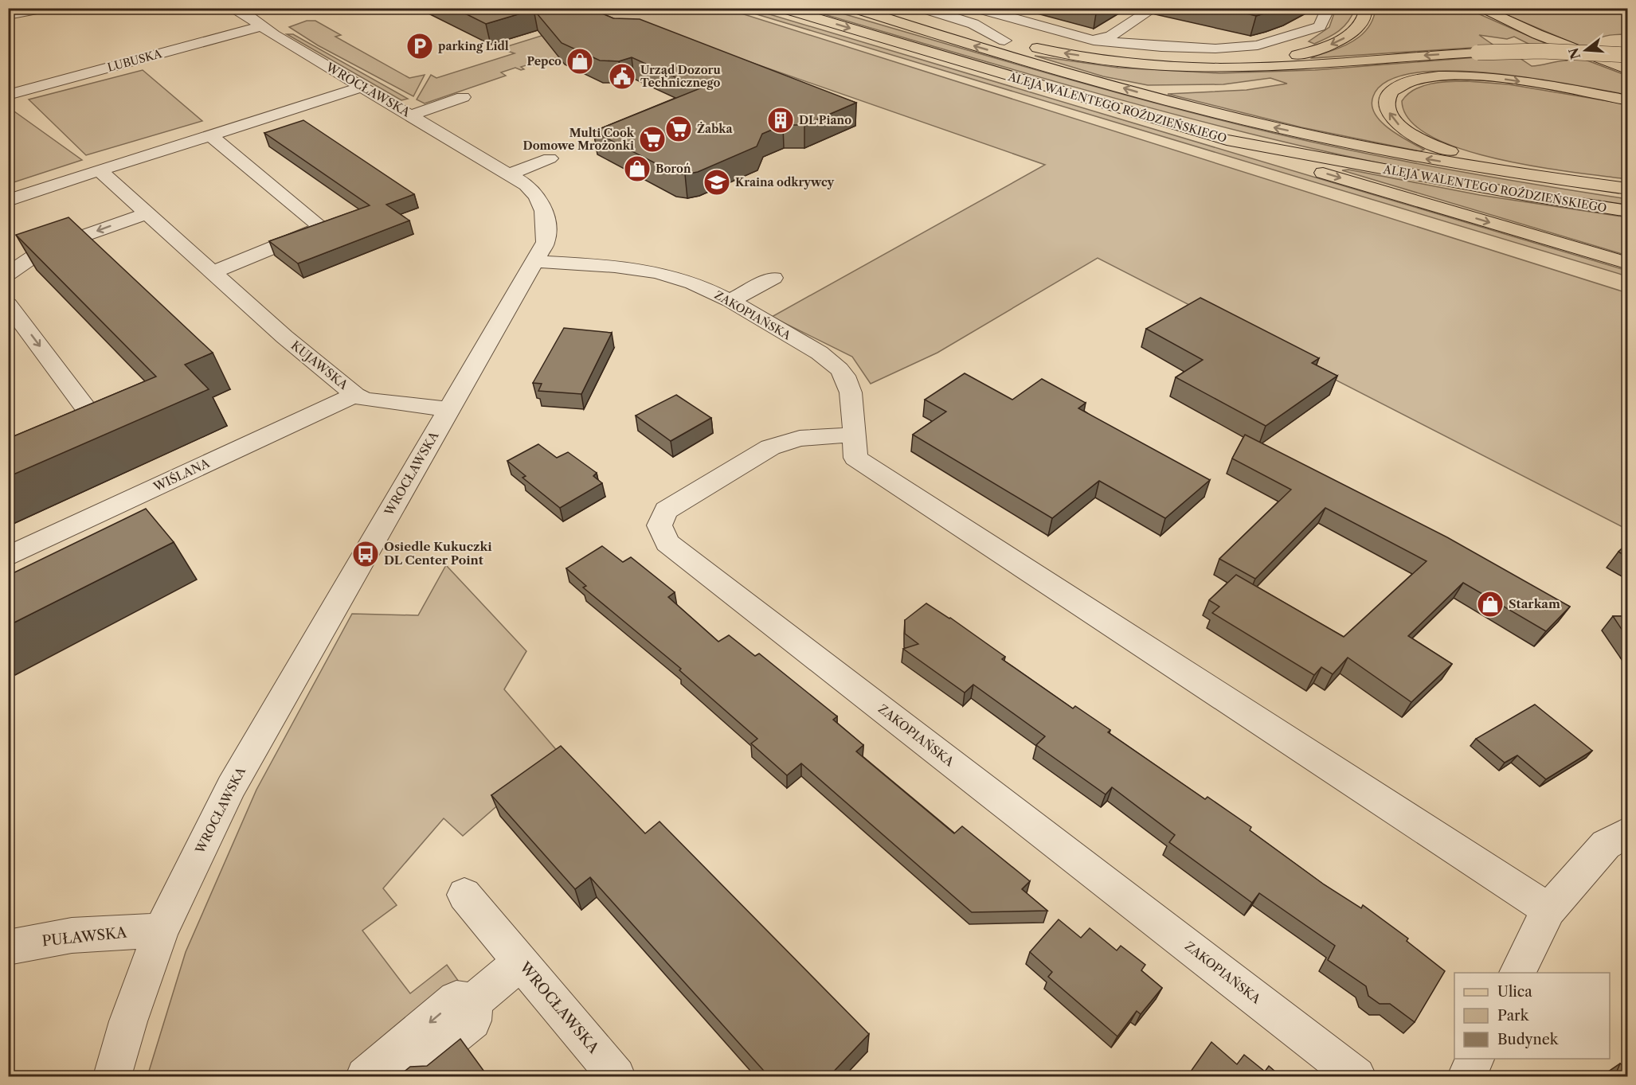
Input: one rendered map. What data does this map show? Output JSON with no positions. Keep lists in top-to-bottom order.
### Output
{
  "streets": {
    "main road": ["ALEJA WALENTEGO ROŹDZIEŃSKIEGO"],
    "street": [
      "LUBUSKA",
      "WROCŁAWSKA",
      "ZAKOPIAŃSKA",
      "KUJAWSKA",
      "WIŚLANA",
      "PUŁAWSKA"
    ]
  },
  "crossings": [
    ["LUBUSKA", "WROCŁAWSKA"],
    ["WROCŁAWSKA", "ZAKOPIAŃSKA"],
    ["WROCŁAWSKA", "KUJAWSKA"],
    ["WROCŁAWSKA", "PUŁAWSKA"],
    ["KUJAWSKA", "WIŚLANA"]
  ],
  "places": {
    "parking": ["parking Lidl"],
    "shop": ["Pepco", "Boroń", "Starkam"],
    "public building": ["Urząd Dozoru Technicznego"],
    "building": ["DL Piano"],
    "supermarket": ["Żabka", "Multi Cook Domowe Mrożonki"],
    "school or university": ["Kraina odkrywcy"],
    "bus stop": ["Osiedle Kukuczki DL Center Point"]
  },
  "legend": ["Ulica", "Park", "Budynek"],
  "north": "left"
}
